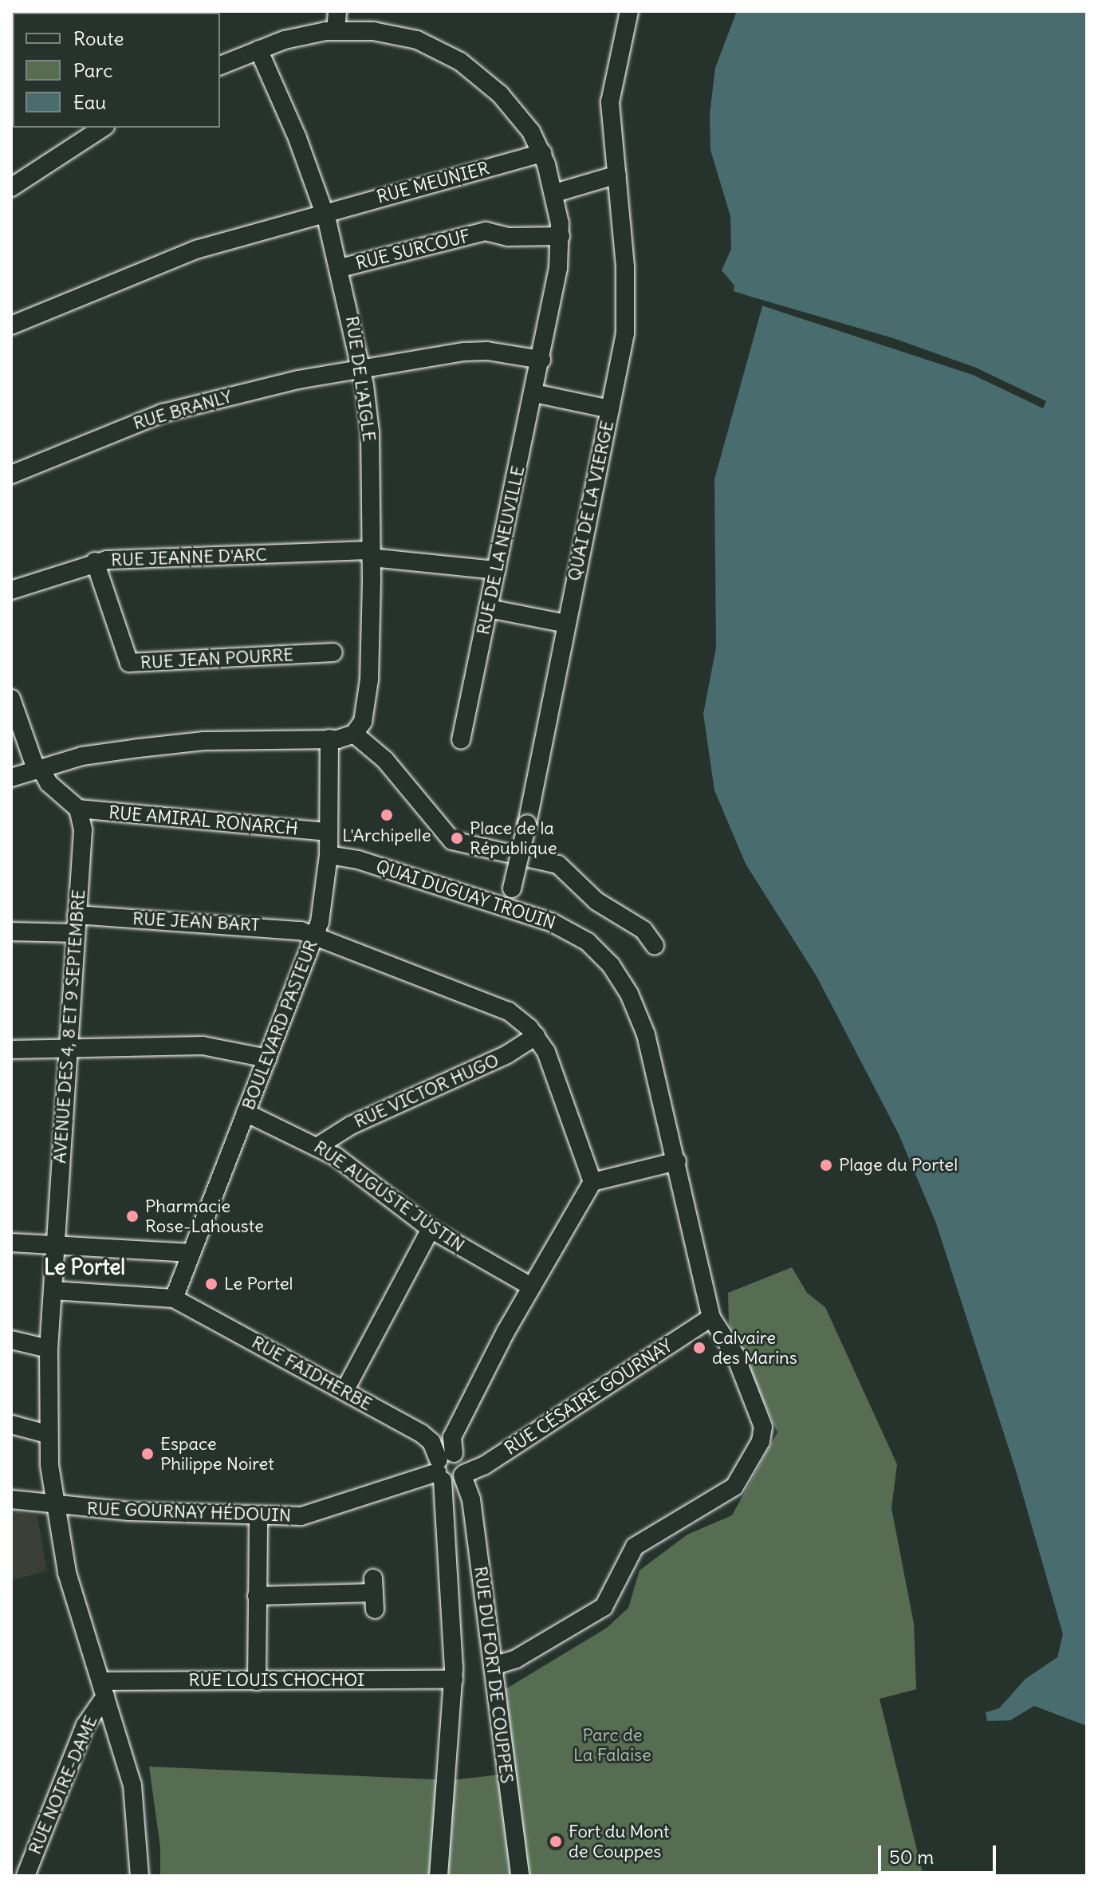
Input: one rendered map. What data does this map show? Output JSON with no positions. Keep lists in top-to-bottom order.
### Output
{
  "streets": {
    "street": [
      "RUE MEUNIER",
      "RUE SURCOUF",
      "RUE DE L'AIGLE",
      "RUE BRANLY",
      "QUAI DE LA VIERGE",
      "RUE DE LA NEUVILLE",
      "RUE JEANNE D'ARC",
      "RUE JEAN POURRE",
      "RUE AMIRAL RONARCH",
      "QUAI DUGUAY TROUIN",
      "RUE JEAN BART",
      "BOULEVARD PASTEUR",
      "AVENUE DES 4, 8 ET 9 SEPTEMBRE",
      "RUE VICTOR HUGO",
      "RUE AUGUSTE JUSTIN",
      "RUE FAIDHERBE",
      "RUE CÉSAIRE GOURNAY",
      "RUE GOURNAY HÉDOUIN",
      "RUE DU FORT DE COUPPES",
      "RUE LOUIS CHOCHOI",
      "RUE NOTRE-DAME"
    ]
  },
  "crossings": [
    ["RUE MEUNIER", "RUE DE L'AIGLE"],
    ["RUE MEUNIER", "RUE DE LA NEUVILLE"],
    ["RUE SURCOUF", "RUE DE L'AIGLE"],
    ["RUE SURCOUF", "RUE DE LA NEUVILLE"],
    ["RUE DE L'AIGLE", "RUE BRANLY"],
    ["RUE DE L'AIGLE", "RUE DE LA NEUVILLE"],
    ["RUE DE L'AIGLE", "RUE JEANNE D'ARC"],
    ["RUE BRANLY", "RUE DE LA NEUVILLE"],
    ["QUAI DE LA VIERGE", "QUAI DUGUAY TROUIN"],
    ["RUE DE LA NEUVILLE", "RUE JEANNE D'ARC"],
    ["RUE JEANNE D'ARC", "RUE JEAN POURRE"],
    ["RUE AMIRAL RONARCH", "BOULEVARD PASTEUR"],
    ["RUE AMIRAL RONARCH", "AVENUE DES 4, 8 ET 9 SEPTEMBRE"],
    ["QUAI DUGUAY TROUIN", "BOULEVARD PASTEUR"],
    ["QUAI DUGUAY TROUIN", "RUE CÉSAIRE GOURNAY"],
    ["RUE JEAN BART", "BOULEVARD PASTEUR"],
    ["RUE JEAN BART", "AVENUE DES 4, 8 ET 9 SEPTEMBRE"],
    ["RUE JEAN BART", "RUE VICTOR HUGO"],
    ["BOULEVARD PASTEUR", "RUE AUGUSTE JUSTIN"],
    ["BOULEVARD PASTEUR", "RUE FAIDHERBE"],
    ["AVENUE DES 4, 8 ET 9 SEPTEMBRE", "RUE GOURNAY HÉDOUIN"],
    ["AVENUE DES 4, 8 ET 9 SEPTEMBRE", "RUE LOUIS CHOCHOI"],
    ["AVENUE DES 4, 8 ET 9 SEPTEMBRE", "RUE NOTRE-DAME"],
    ["RUE VICTOR HUGO", "RUE AUGUSTE JUSTIN"],
    ["RUE FAIDHERBE", "RUE CÉSAIRE GOURNAY"],
    ["RUE FAIDHERBE", "RUE GOURNAY HÉDOUIN"],
    ["RUE CÉSAIRE GOURNAY", "RUE GOURNAY HÉDOUIN"],
    ["RUE CÉSAIRE GOURNAY", "RUE DU FORT DE COUPPES"],
    ["RUE LOUIS CHOCHOI", "RUE NOTRE-DAME"]
  ],
  "districts": ["Le Portel"],
  "parks": ["Parc de La Falaise"],
  "places": [
    "L'Archipelle",
    "Place de la République",
    "Plage du Portel",
    "Pharmacie Rose-Lahouste",
    "Le Portel",
    "Calvaire des Marins",
    "Espace Philippe Noiret",
    "Fort du Mont de Couppes"
  ],
  "legend": ["Route", "Parc", "Eau"],
  "scale_bar": "50 m"
}
